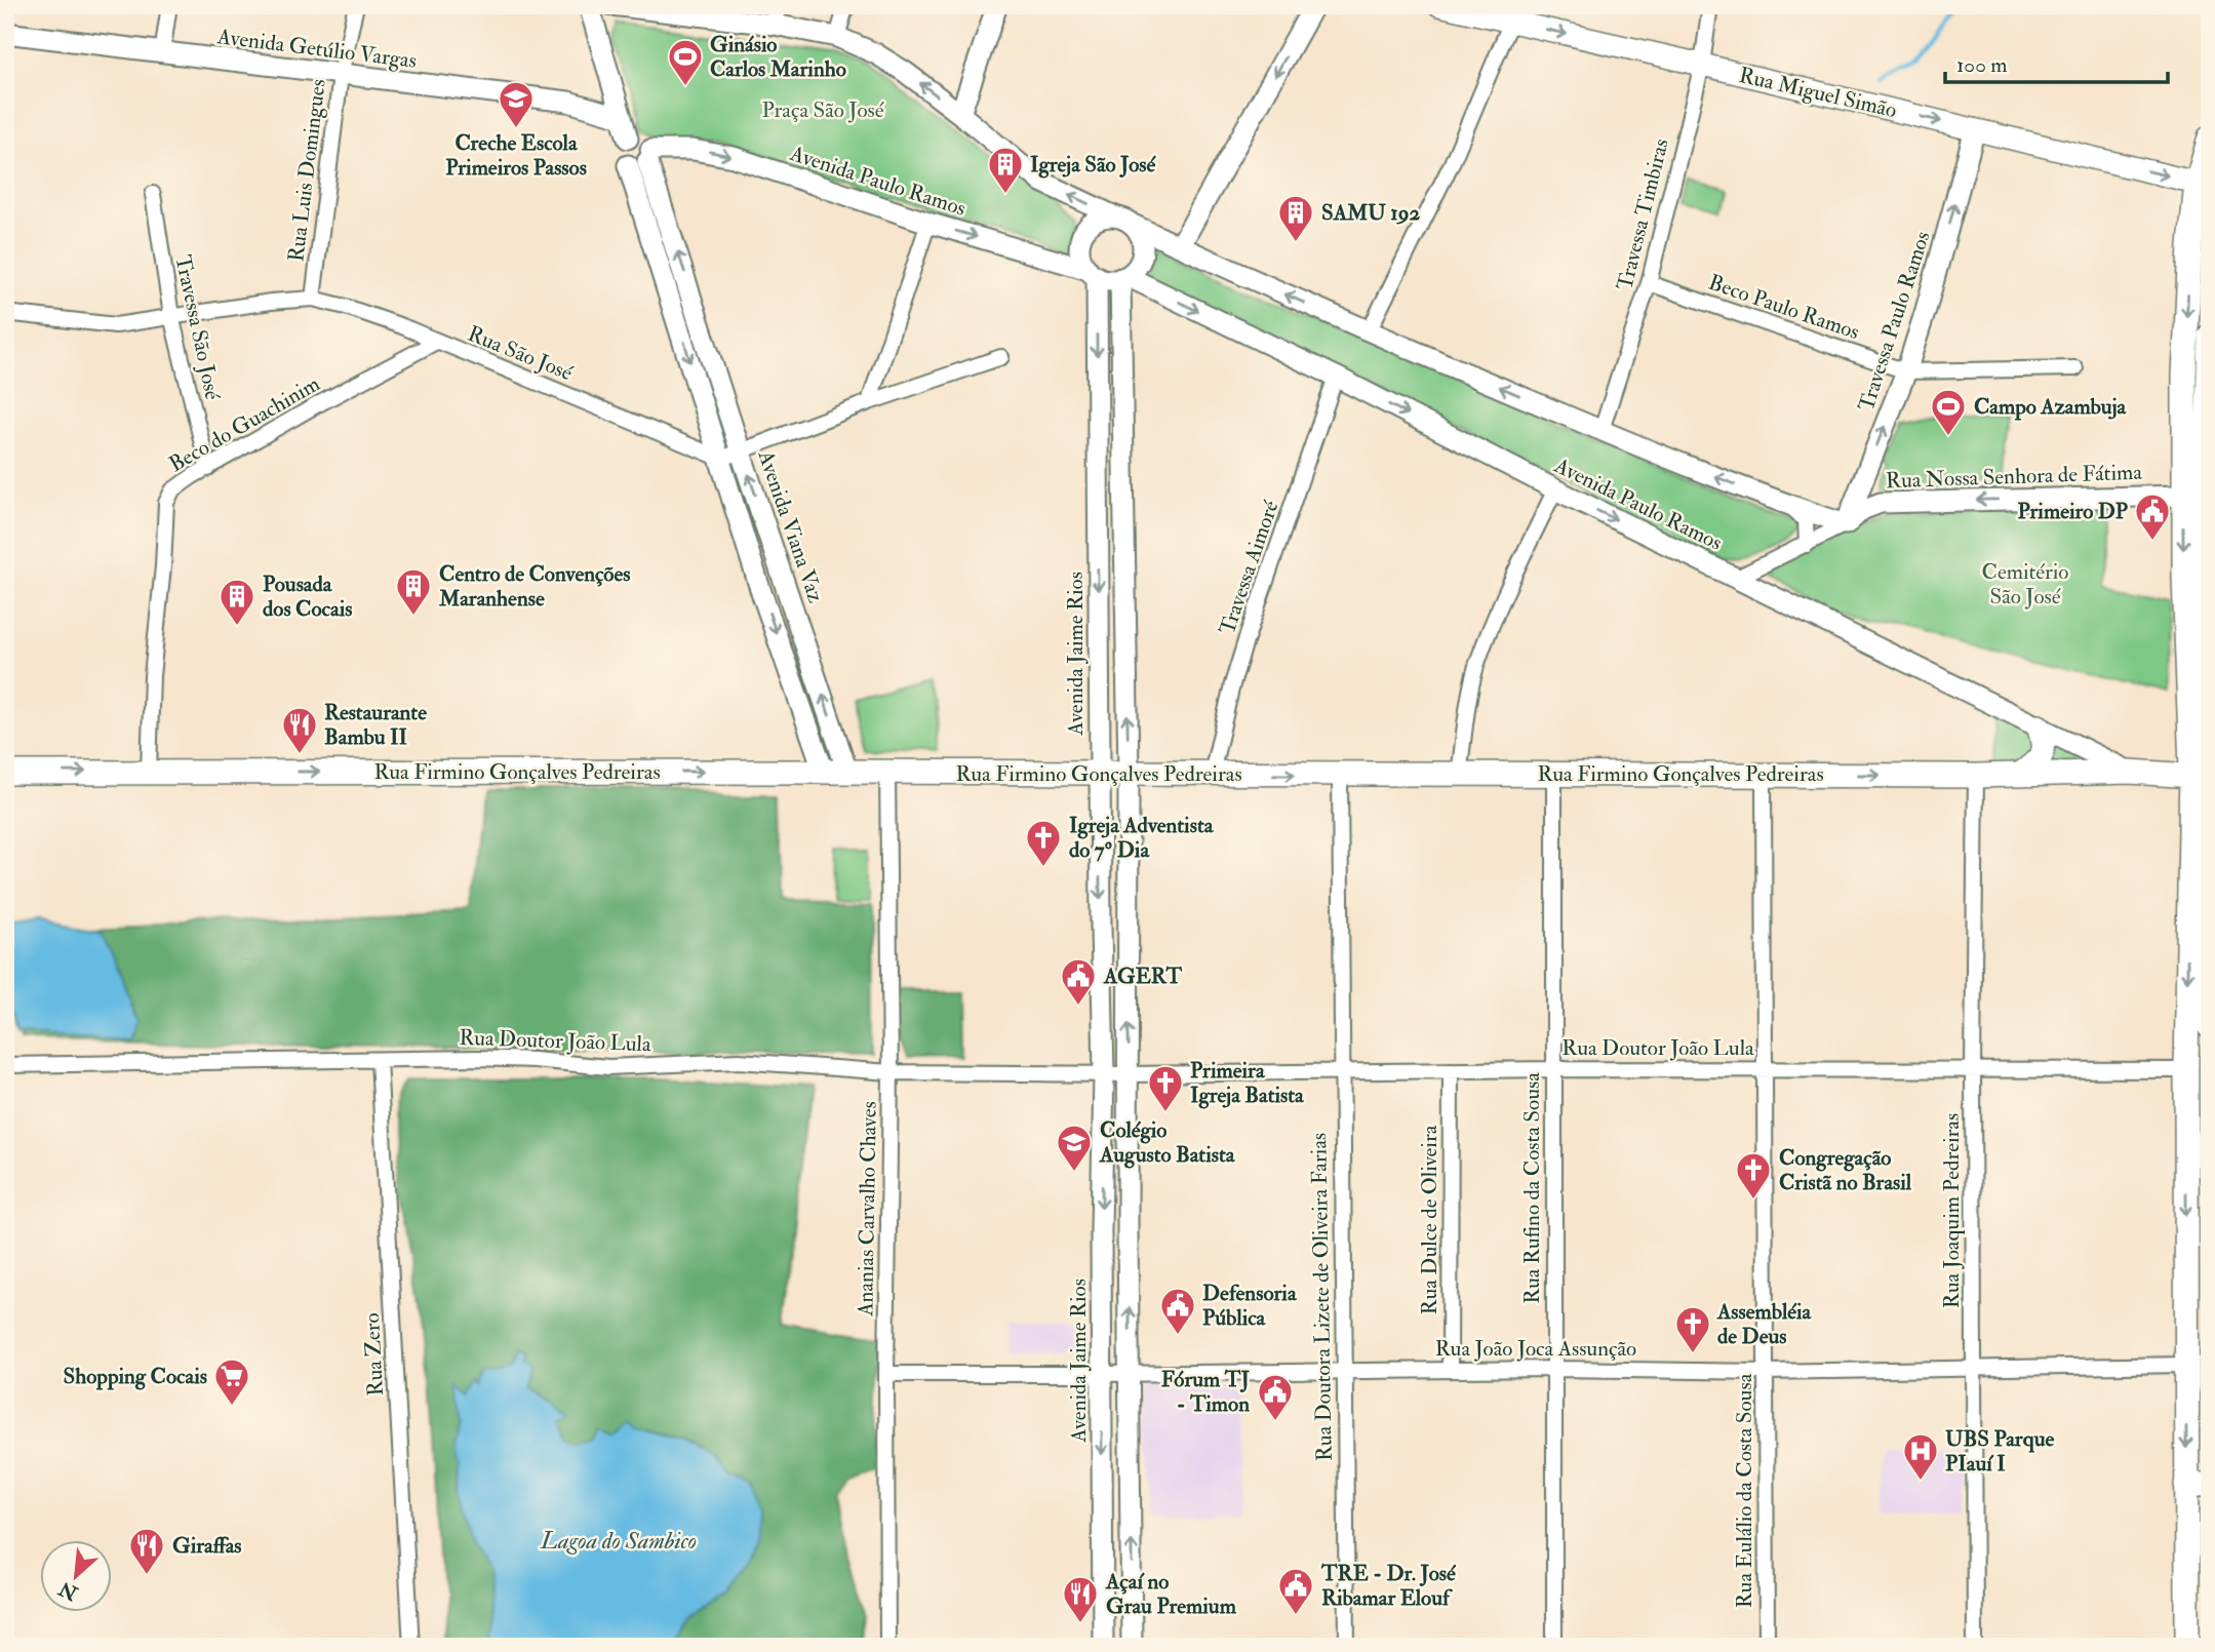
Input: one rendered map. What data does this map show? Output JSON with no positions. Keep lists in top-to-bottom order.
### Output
{
  "streets": {
    "main road": ["Rua Miguel Simão", "Rua Firmino Gonçalves Pedreiras"],
    "street": [
      "Avenida Getúlio Vargas",
      "Rua Luis Domingues",
      "Avenida Paulo Ramos",
      "Travessa Timbiras",
      "Beco Paulo Ramos",
      "Travessa Paulo Ramos",
      "Travessa São José",
      "Rua São José",
      "Beco do Guachinim",
      "Rua Nossa Senhora de Fátima",
      "Avenida Viana Vaz",
      "Travessa Aimoré",
      "Avenida Jaime Rios",
      "Rua Doutor João Lula",
      "Rua Rufino da Costa Sousa",
      "Ananias Carvalho Chaves",
      "Rua Joaquim Pedreiras",
      "Rua Dulce de Oliveira",
      "Rua Doutora Lizete de Oliveira Farias",
      "Rua João Joca Assunção",
      "Rua Zero",
      "Rua Eulálio da Costa Sousa"
    ]
  },
  "crossings": [
    ["Avenida Getúlio Vargas", "Rua Luis Domingues"],
    ["Rua Miguel Simão", "Travessa Timbiras"],
    ["Rua Miguel Simão", "Travessa Paulo Ramos"],
    ["Rua Luis Domingues", "Rua São José"],
    ["Avenida Paulo Ramos", "Rua Nossa Senhora de Fátima"],
    ["Avenida Paulo Ramos", "Avenida Viana Vaz"],
    ["Avenida Paulo Ramos", "Travessa Aimoré"],
    ["Avenida Paulo Ramos", "Avenida Jaime Rios"],
    ["Avenida Paulo Ramos", "Rua Firmino Gonçalves Pedreiras"],
    ["Travessa Timbiras", "Beco Paulo Ramos"],
    ["Beco Paulo Ramos", "Travessa Paulo Ramos"],
    ["Travessa Paulo Ramos", "Rua Nossa Senhora de Fátima"],
    ["Travessa São José", "Rua São José"],
    ["Travessa São José", "Beco do Guachinim"],
    ["Rua São José", "Beco do Guachinim"],
    ["Rua São José", "Avenida Viana Vaz"],
    ["Beco do Guachinim", "Rua Firmino Gonçalves Pedreiras"],
    ["Avenida Viana Vaz", "Rua Firmino Gonçalves Pedreiras"],
    ["Travessa Aimoré", "Rua Firmino Gonçalves Pedreiras"],
    ["Avenida Jaime Rios", "Rua Firmino Gonçalves Pedreiras"],
    ["Avenida Jaime Rios", "Rua Doutor João Lula"],
    ["Avenida Jaime Rios", "Rua João Joca Assunção"],
    ["Rua Firmino Gonçalves Pedreiras", "Rua Rufino da Costa Sousa"],
    ["Rua Firmino Gonçalves Pedreiras", "Ananias Carvalho Chaves"],
    ["Rua Firmino Gonçalves Pedreiras", "Rua Joaquim Pedreiras"],
    ["Rua Firmino Gonçalves Pedreiras", "Rua Doutora Lizete de Oliveira Farias"],
    ["Rua Firmino Gonçalves Pedreiras", "Rua Eulálio da Costa Sousa"],
    ["Rua Doutor João Lula", "Rua Rufino da Costa Sousa"],
    ["Rua Doutor João Lula", "Ananias Carvalho Chaves"],
    ["Rua Doutor João Lula", "Rua Joaquim Pedreiras"],
    ["Rua Doutor João Lula", "Rua Dulce de Oliveira"],
    ["Rua Doutor João Lula", "Rua Doutora Lizete de Oliveira Farias"],
    ["Rua Doutor João Lula", "Rua Zero"],
    ["Rua Doutor João Lula", "Rua Eulálio da Costa Sousa"],
    ["Rua Rufino da Costa Sousa", "Rua João Joca Assunção"],
    ["Ananias Carvalho Chaves", "Rua João Joca Assunção"],
    ["Rua Joaquim Pedreiras", "Rua João Joca Assunção"],
    ["Rua Dulce de Oliveira", "Rua João Joca Assunção"],
    ["Rua Doutora Lizete de Oliveira Farias", "Rua João Joca Assunção"],
    ["Rua João Joca Assunção", "Rua Eulálio da Costa Sousa"]
  ],
  "one_way": [
    "Rua Miguel Simão",
    "Travessa Paulo Ramos",
    "Rua Nossa Senhora de Fátima",
    "Rua Firmino Gonçalves Pedreiras"
  ],
  "water": ["Lagoa do Sambico"],
  "parks": ["Praça São José", "Cemitério São José"],
  "places": {
    "sports": ["Ginásio Carlos Marinho", "Campo Azambuja"],
    "school or university": ["Creche Escola Primeiros Passos", "Colégio Augusto Batista"],
    "building": [
      "Igreja São José",
      "SAMU 192",
      "Centro de Convenções Maranhense",
      "Pousada dos Cocais"
    ],
    "public building": [
      "Primeiro DP",
      "AGERT",
      "Defensoria Pública",
      "Fórum TJ - Timon",
      "TRE - Dr. José Ribamar Elouf"
    ],
    "restaurant": ["Restaurante Bambu II", "Giraffas", "Açaí no Grau Premium"],
    "church": [
      "Igreja Adventista do 7º Dia",
      "Primeira Igreja Batista",
      "Congregação Cristã no Brasil",
      "Assembléia de Deus"
    ],
    "supermarket": ["Shopping Cocais"],
    "hospital": ["UBS Parque PIauí I"]
  },
  "scale_bar": "100 m",
  "north": "bottom left"
}
